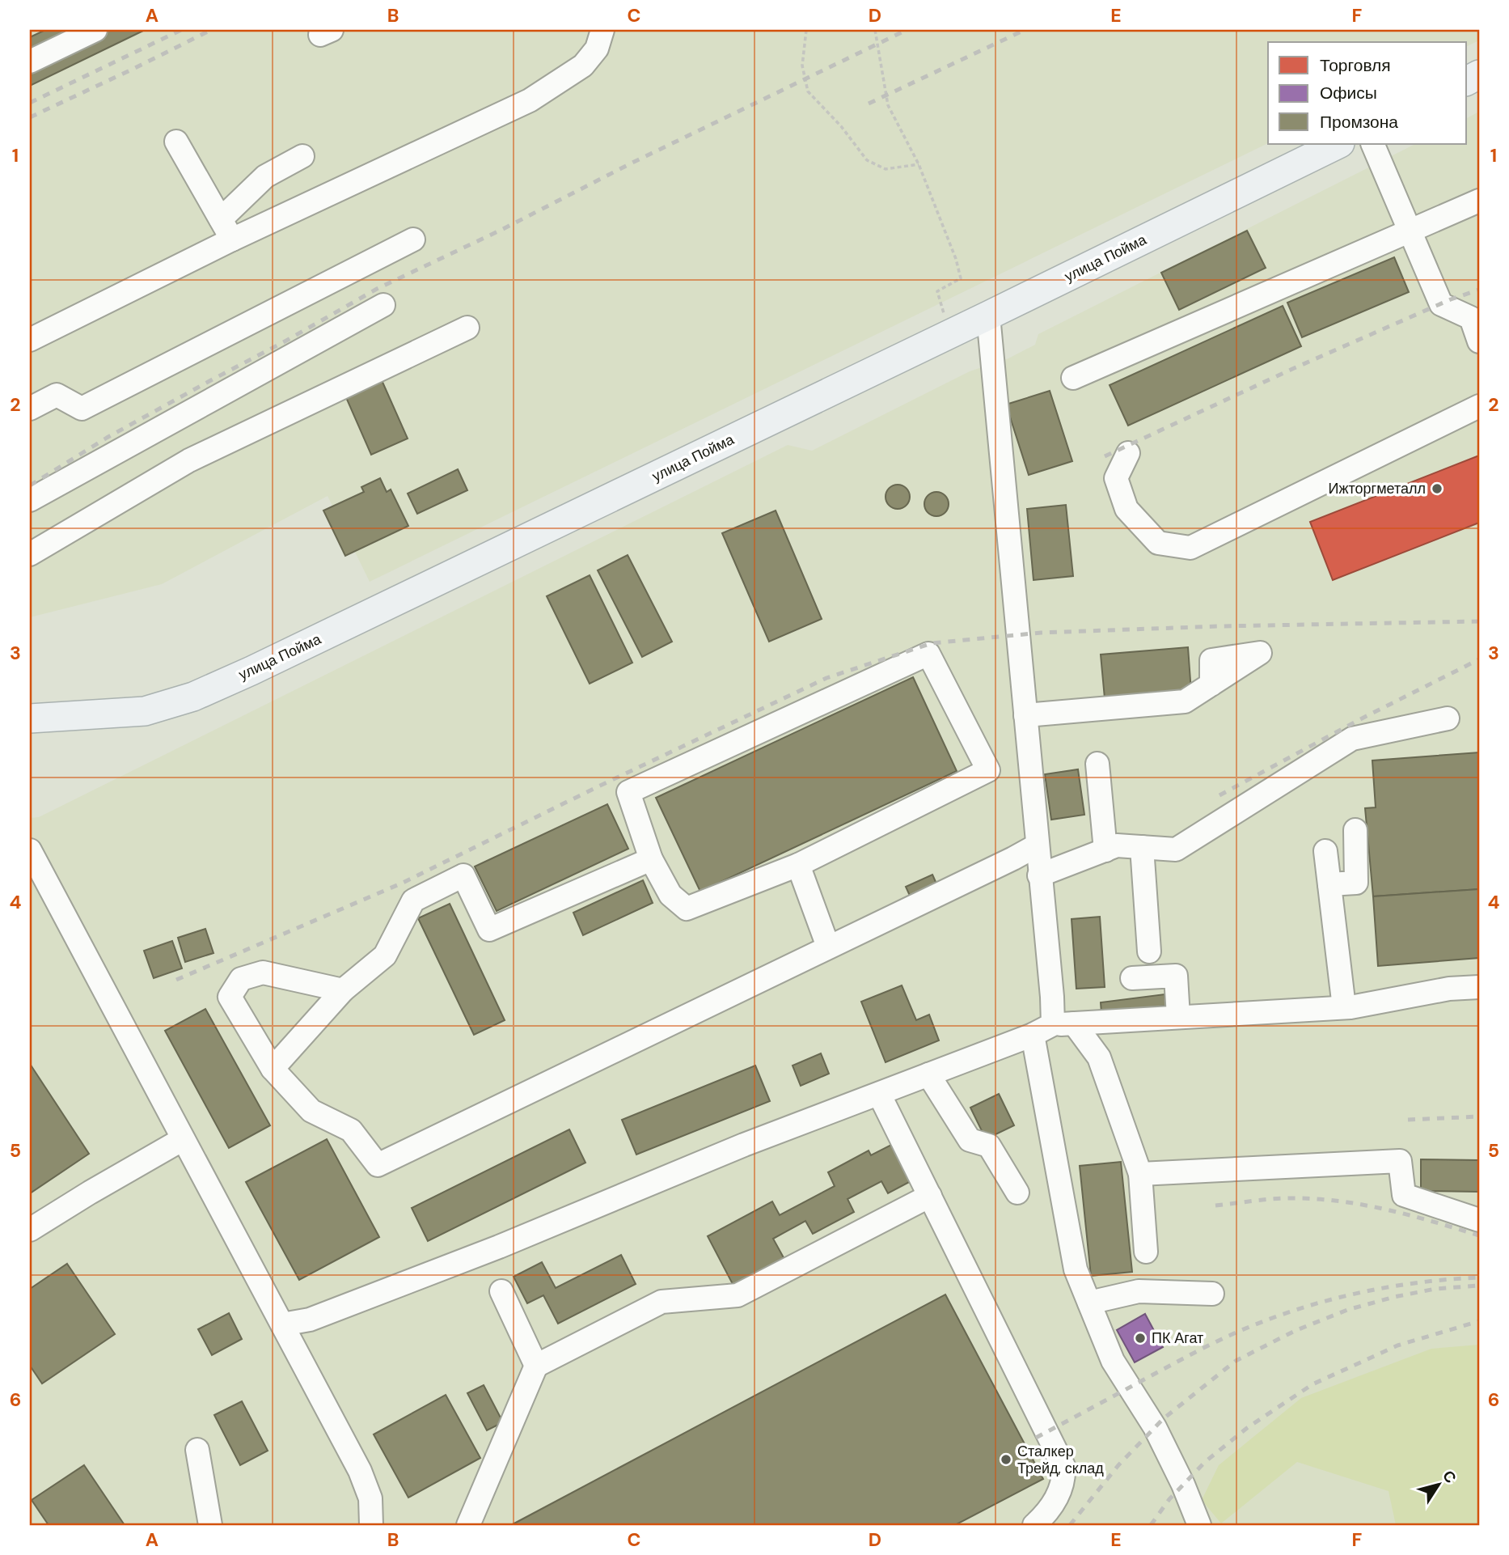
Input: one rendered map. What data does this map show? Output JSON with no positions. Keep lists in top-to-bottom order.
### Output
{
  "streets": {
    "main road": ["улица Пойма"]
  },
  "places": ["Ижторгметалл", "ПК Агат", "Сталкер Трейд, склад"],
  "legend": ["Торговля", "Офисы", "Промзона"],
  "north": "top right",
  "grid": {
    "columns": [
      "A",
      "B",
      "C",
      "D",
      "E",
      "F"
    ],
    "rows": [
      "1",
      "2",
      "3",
      "4",
      "5",
      "6"
    ]
  }
}
